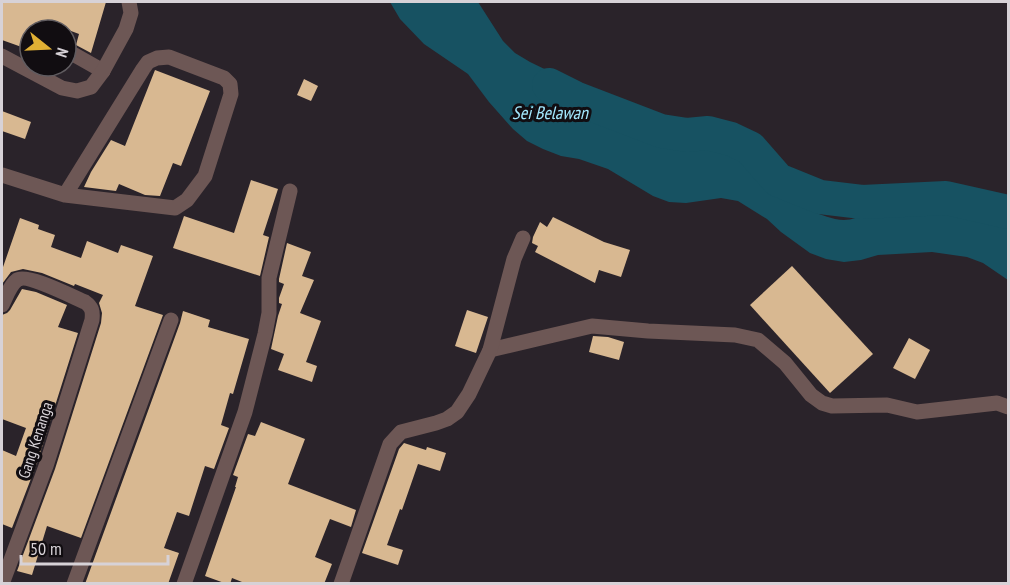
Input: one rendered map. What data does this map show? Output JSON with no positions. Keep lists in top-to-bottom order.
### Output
{
  "streets": {
    "street": ["Gang Kenanga"]
  },
  "water": ["Sei Belawan"],
  "scale_bar": "50 m",
  "north": "right"
}
